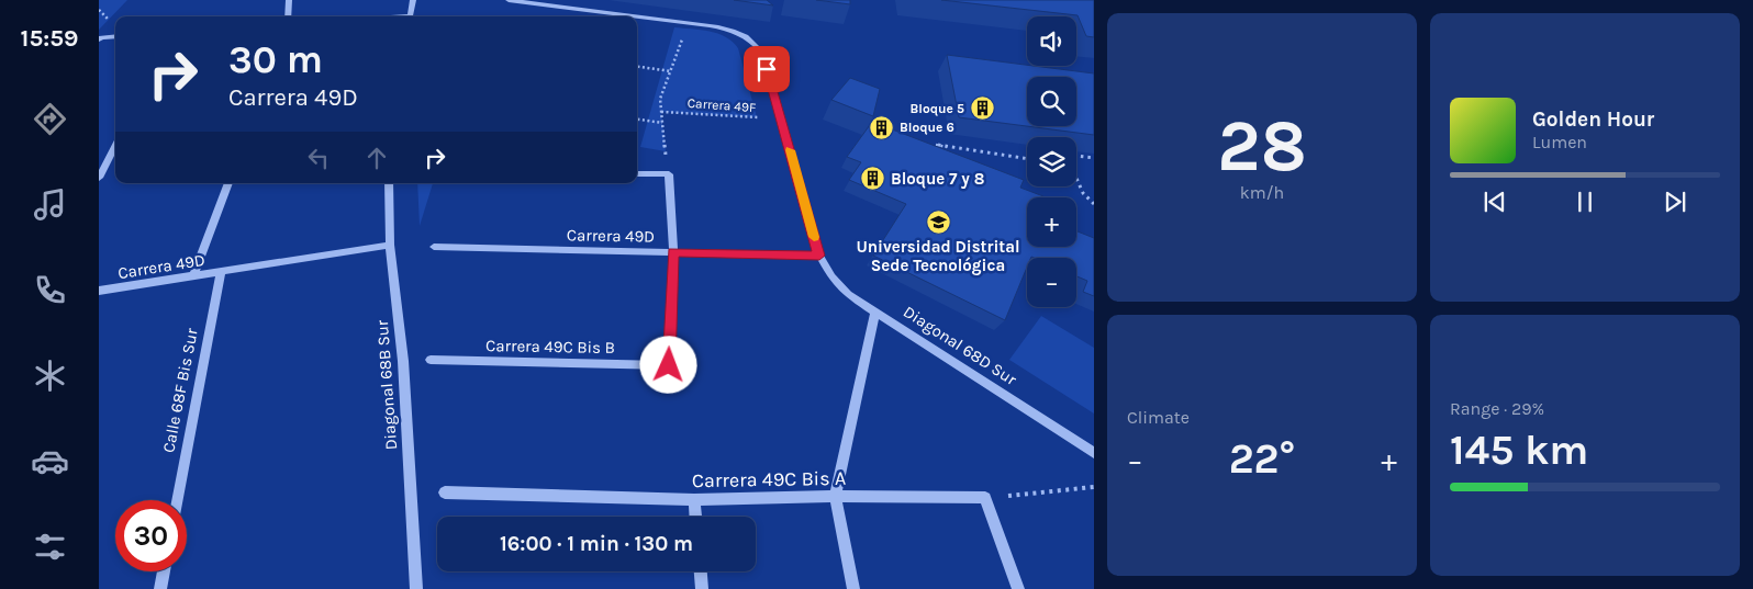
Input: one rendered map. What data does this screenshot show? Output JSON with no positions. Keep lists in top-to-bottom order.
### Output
{
  "streets": {
    "street": [
      "Carrera 49D",
      "Diagonal 68D Sur",
      "Carrera 49C Bis B",
      "Diagonal 68B Sur",
      "Calle 68F Bis Sur",
      "Carrera 49C Bis A"
    ],
    "path": ["Carrera 49F"]
  },
  "crossings": [
    ["Carrera 49F", "Diagonal 68D Sur"],
    ["Carrera 49D", "Diagonal 68D Sur"],
    ["Carrera 49D", "Carrera 49C Bis B"],
    ["Carrera 49D", "Diagonal 68B Sur"],
    ["Carrera 49D", "Calle 68F Bis Sur"]
  ],
  "places": {
    "building": ["Bloque 5", "Bloque 6", "Bloque 7 y 8"],
    "school or university": ["Universidad Distrital Sede Tecnológica"]
  },
  "page": {
    "tabs": "15:59",
    "tile": [
      ["28", "km/h"],
      "Climate",
      ["Range · 29%", "145 km"]
    ],
    "map_buttons": ["+", "−"],
    "turn": ["30 m", "Carrera 49D"],
    "song": ["Golden Hour", "Lumen"],
    "heat": ["−", "22°", "+"],
    "limit": "30",
    "trip": "16:00 · 1 min · 130 m"
  }
}
